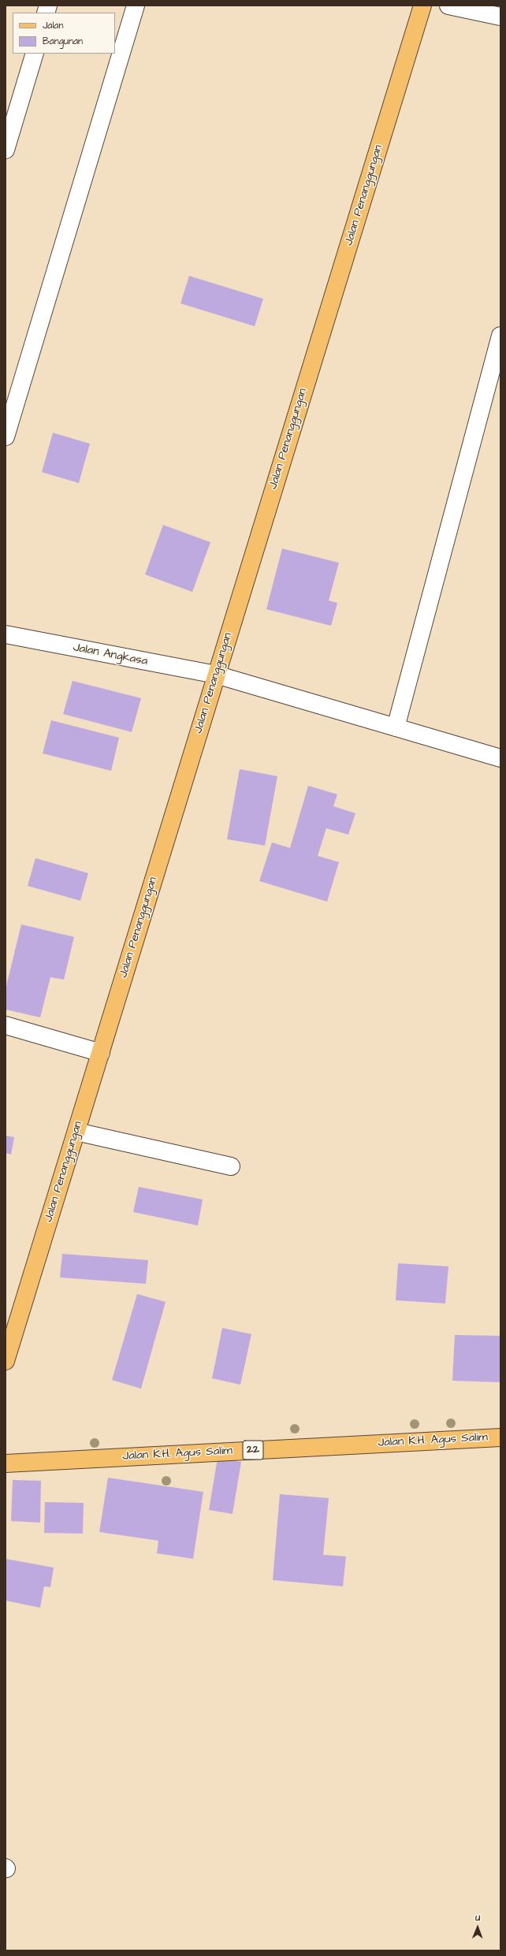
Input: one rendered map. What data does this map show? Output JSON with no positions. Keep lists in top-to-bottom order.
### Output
{
  "streets": {
    "main road": ["Jalan Penanggungan", "Jalan K.H. Agus Salim", "22"],
    "street": ["Jalan Angkasa"]
  },
  "crossings": [
    ["Jalan Penanggungan", "Jalan Angkasa"]
  ],
  "legend": ["Jalan", "Bangunan"],
  "north": "top"
}
